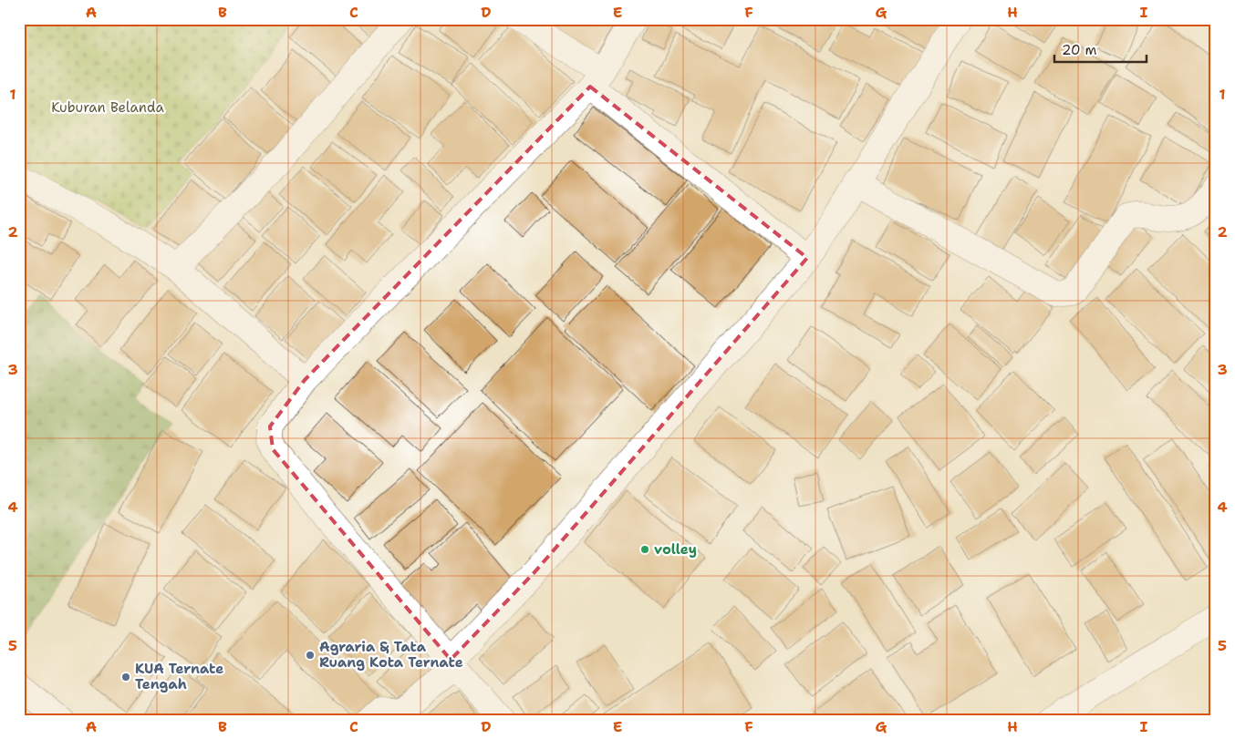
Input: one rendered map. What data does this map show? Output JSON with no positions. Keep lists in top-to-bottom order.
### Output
{
  "parks": ["Kuburan Belanda"],
  "places": ["volley", "Agraria & Tata Ruang Kota Ternate", "KUA Ternate Tengah"],
  "scale_bar": "20 m",
  "grid": {
    "columns": [
      "A",
      "B",
      "C",
      "D",
      "E",
      "F",
      "G",
      "H",
      "I"
    ],
    "rows": [
      "1",
      "2",
      "3",
      "4",
      "5"
    ]
  }
}
